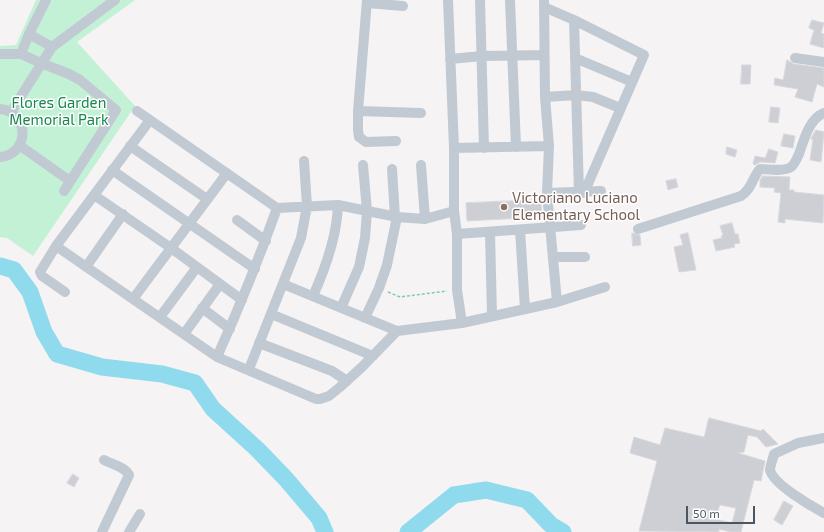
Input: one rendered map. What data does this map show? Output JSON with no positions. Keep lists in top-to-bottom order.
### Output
{
  "parks": ["Flores Garden Memorial Park"],
  "places": ["Victoriano Luciano Elementary School"],
  "scale_bar": "50 m"
}
